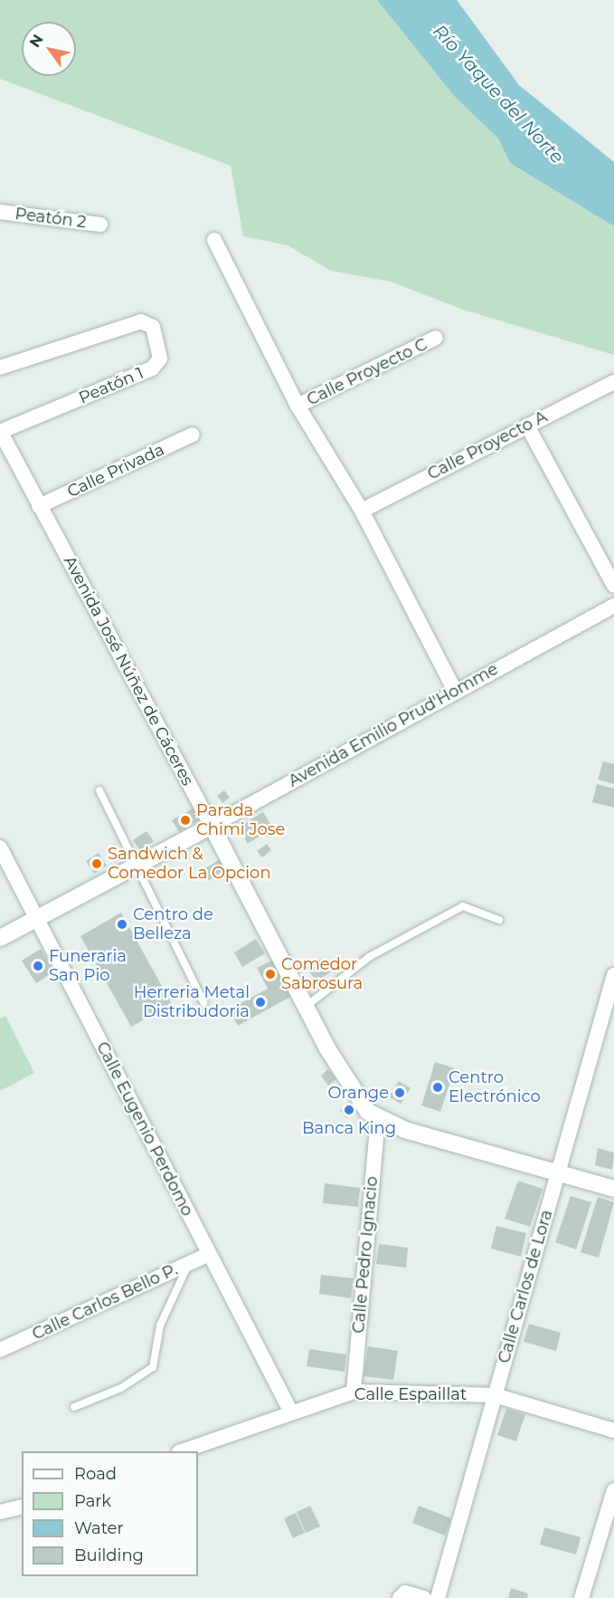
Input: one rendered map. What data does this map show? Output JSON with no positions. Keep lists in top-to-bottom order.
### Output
{
  "streets": {
    "main road": ["Avenida José Núñez de Cáceres", "Avenida Emilio Prud'Homme"],
    "street": [
      "Peatón 2",
      "Calle Proyecto C",
      "Peatón 1",
      "Calle Proyecto A",
      "Calle Privada",
      "Calle Eugenio Perdomo",
      "Calle Pedro Ignacio",
      "Calle Carlos de Lora",
      "Calle Carlos Bello P.",
      "Calle Espaillat"
    ]
  },
  "crossings": [
    ["Peatón 1", "Avenida José Núñez de Cáceres"],
    ["Calle Privada", "Avenida José Núñez de Cáceres"],
    ["Avenida José Núñez de Cáceres", "Avenida Emilio Prud'Homme"],
    ["Avenida José Núñez de Cáceres", "Calle Pedro Ignacio"],
    ["Avenida José Núñez de Cáceres", "Calle Carlos de Lora"],
    ["Avenida Emilio Prud'Homme", "Calle Eugenio Perdomo"],
    ["Calle Eugenio Perdomo", "Calle Carlos Bello P."],
    ["Calle Eugenio Perdomo", "Calle Espaillat"],
    ["Calle Pedro Ignacio", "Calle Espaillat"],
    ["Calle Carlos de Lora", "Calle Espaillat"]
  ],
  "water": ["Río Yaque del Norte"],
  "places": [
    "Parada Chimi Jose",
    "Sandwich & Comedor La Opcion",
    "Centro de Belleza",
    "Funeraria San Pio",
    "Comedor Sabrosura",
    "Herreria Metal Distribudoria",
    "Centro Electrónico",
    "Orange",
    "Banca King"
  ],
  "legend": [
    "Road",
    "Park",
    "Water",
    "Building"
  ],
  "north": "top left"
}
